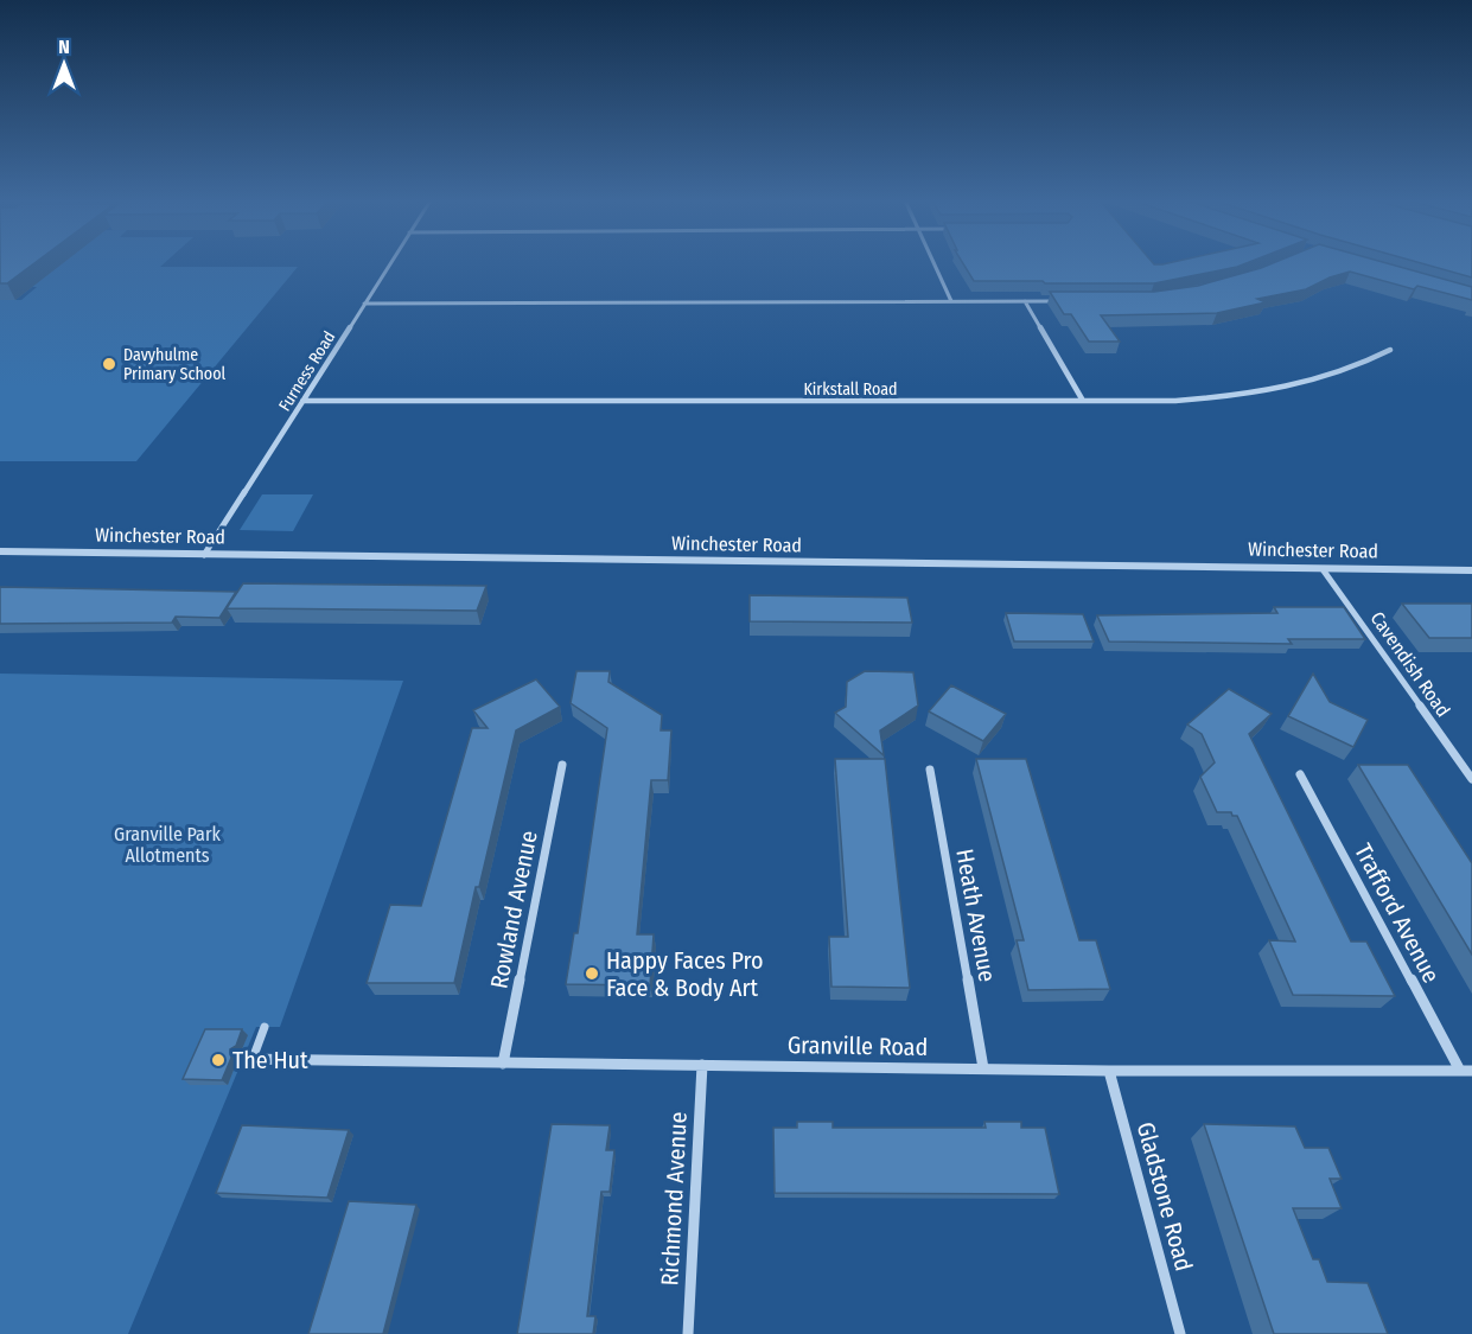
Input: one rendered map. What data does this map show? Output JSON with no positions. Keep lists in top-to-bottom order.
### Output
{
  "streets": {
    "street": [
      "Furness Road",
      "Kirkstall Road",
      "Winchester Road",
      "Cavendish Road",
      "Rowland Avenue",
      "Trafford Avenue",
      "Heath Avenue",
      "Granville Road",
      "Gladstone Road",
      "Richmond Avenue"
    ]
  },
  "crossings": [
    ["Furness Road", "Kirkstall Road"],
    ["Furness Road", "Winchester Road"],
    ["Winchester Road", "Cavendish Road"],
    ["Rowland Avenue", "Granville Road"],
    ["Trafford Avenue", "Granville Road"],
    ["Heath Avenue", "Granville Road"],
    ["Granville Road", "Gladstone Road"],
    ["Granville Road", "Richmond Avenue"]
  ],
  "parks": ["Granville Park Allotments"],
  "places": ["Davyhulme Primary School", "Happy Faces Pro Face & Body Art", "The Hut"],
  "north": "top"
}
